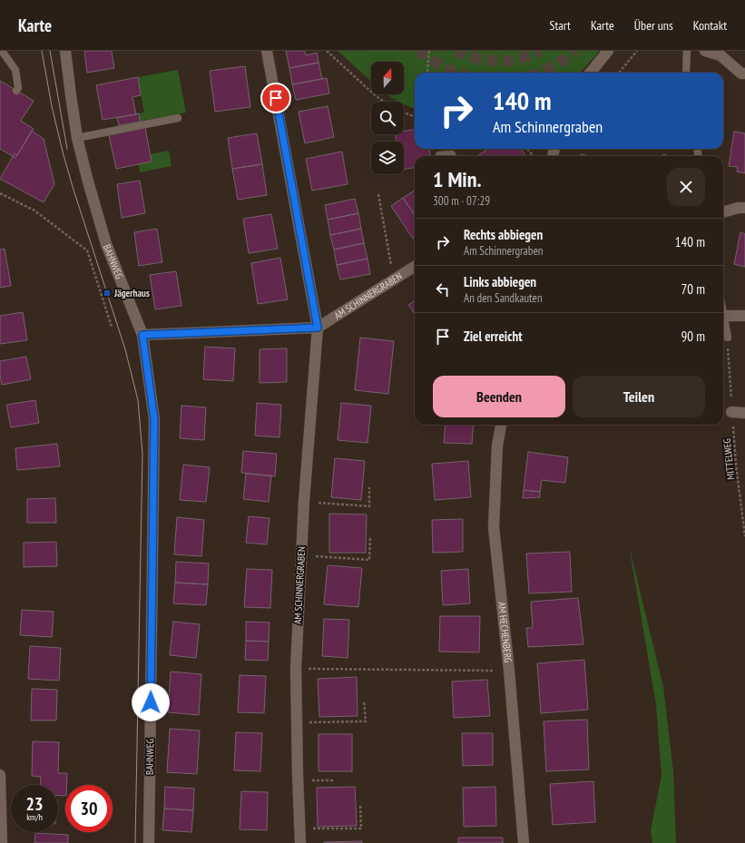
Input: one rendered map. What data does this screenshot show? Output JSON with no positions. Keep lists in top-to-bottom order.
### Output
{
  "streets": {
    "street": ["BAHNWEG", "AM SCHINNERGRABEN", "AM HECHENBERG"],
    "path": ["MITTELWEG"]
  },
  "crossings": [
    ["BAHNWEG", "AM SCHINNERGRABEN"]
  ],
  "places": {
    "transit": ["Jägerhaus"]
  },
  "north": "top",
  "page": {
    "header": "Karte",
    "nav": [
      "Start",
      "Karte",
      "Über uns",
      "Kontakt"
    ],
    "turn": ["140 m", "Am Schinnergraben"],
    "heading": ["1 Min.", "300 m · 07:29"],
    "list": [
      {
        "name": "Rechts abbiegen",
        "note": "Am Schinnergraben",
        "value": "140 m"
      },
      {
        "name": "Links abbiegen",
        "note": "An den Sandkauten",
        "value": "70 m"
      },
      {
        "name": "Ziel erreicht",
        "value": "90 m"
      }
    ],
    "buttons": ["Beenden", "Teilen"],
    "speed": "23 km/h",
    "limit": "30"
  }
}
